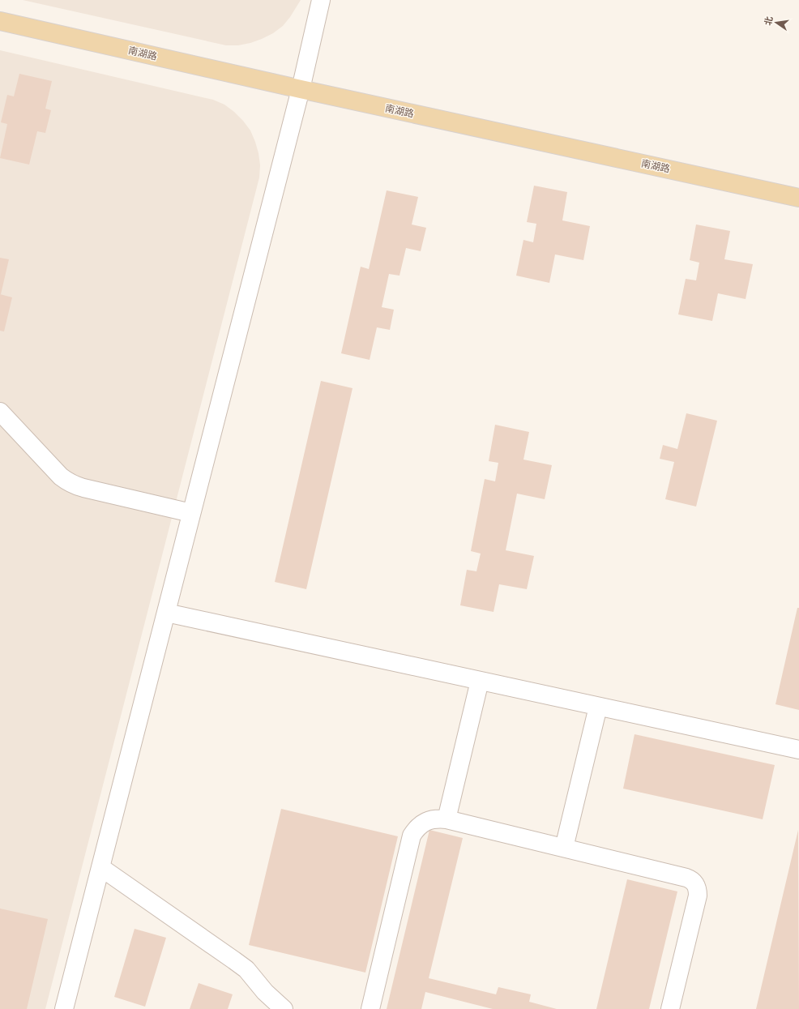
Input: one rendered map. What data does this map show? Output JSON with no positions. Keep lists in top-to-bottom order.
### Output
{
  "streets": {
    "main road": ["南湖路"]
  },
  "north": "left"
}
